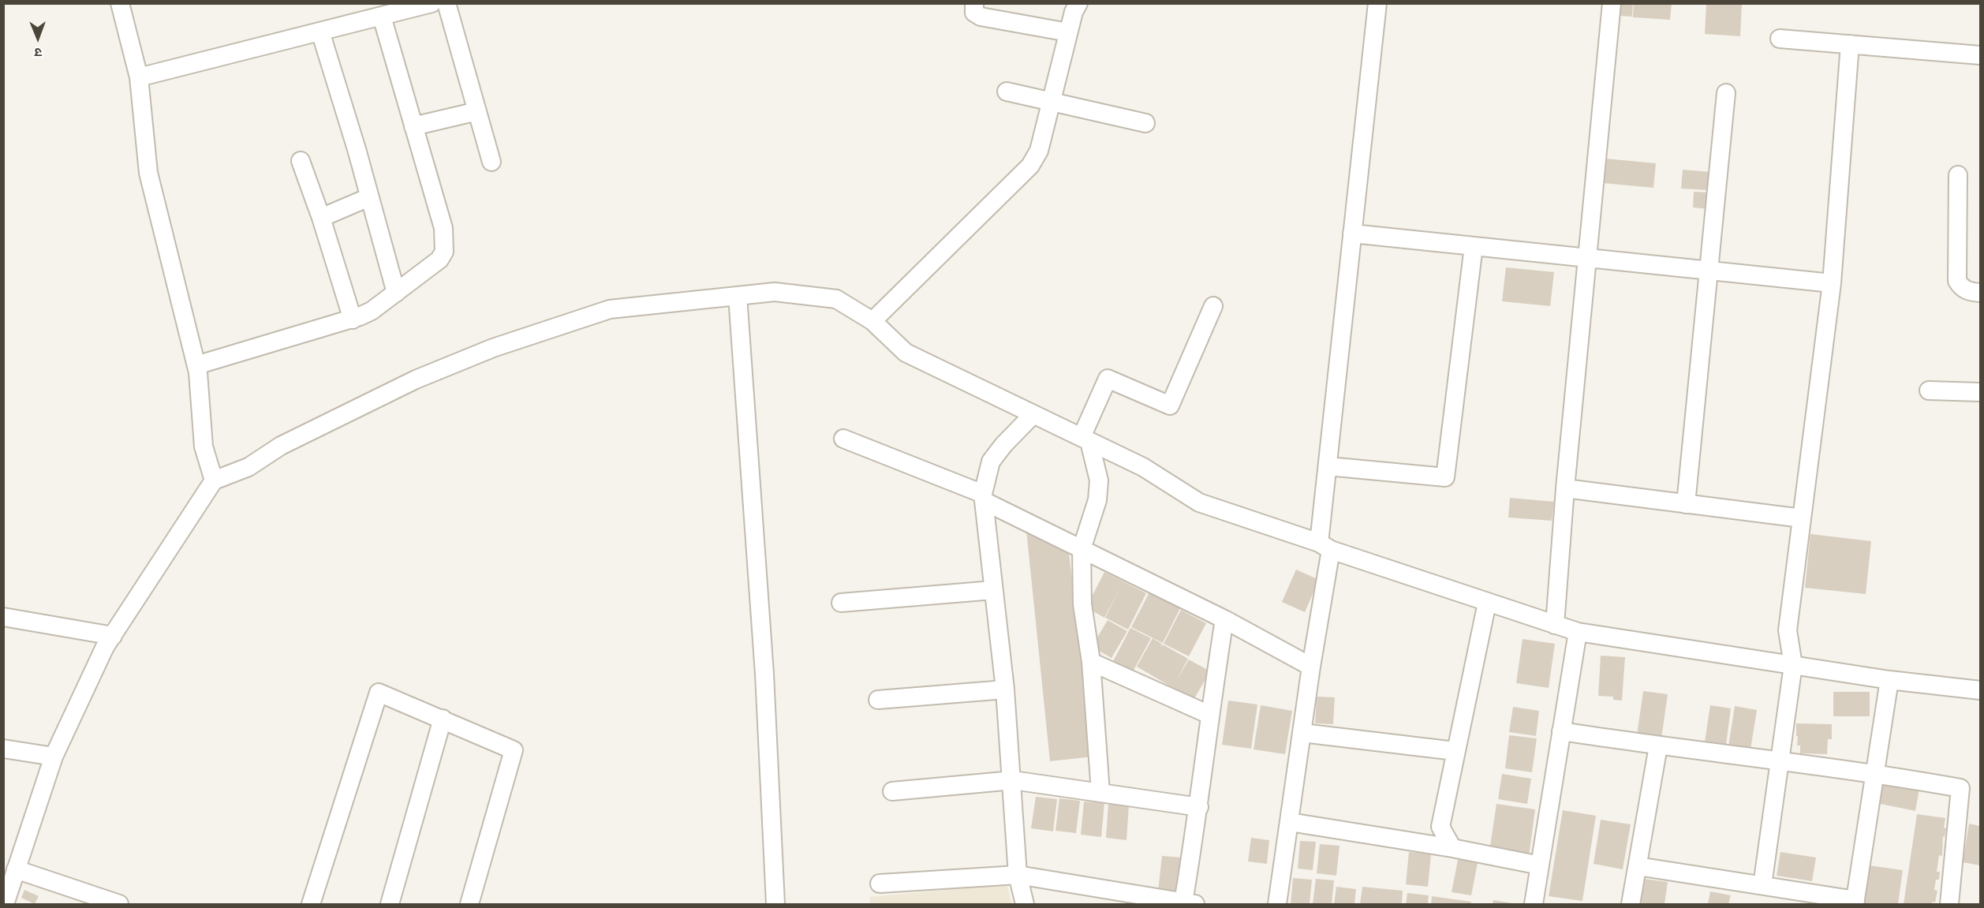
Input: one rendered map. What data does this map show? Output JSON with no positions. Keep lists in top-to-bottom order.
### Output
{
  "north": "bottom"
}
